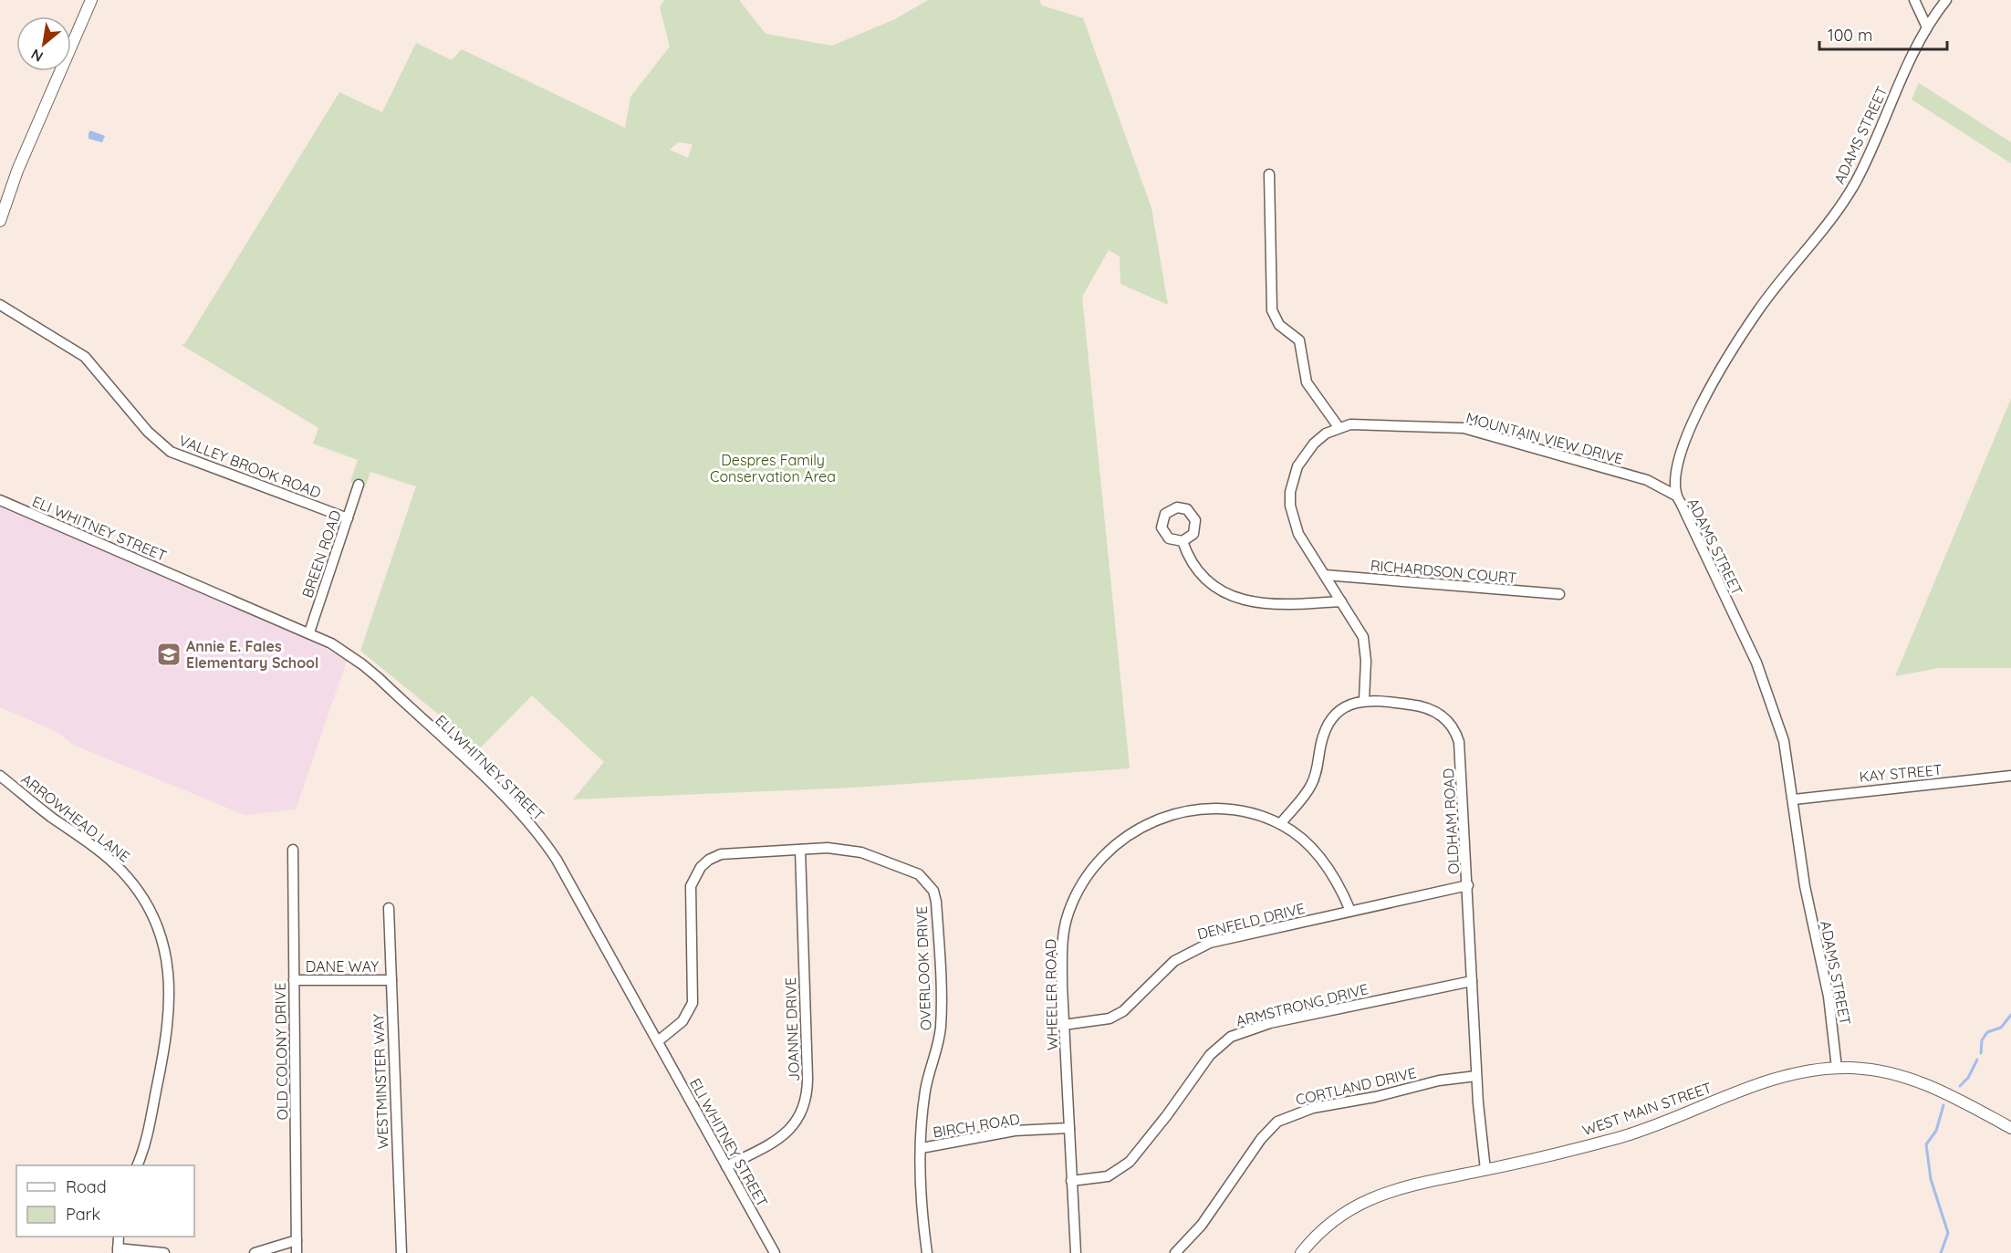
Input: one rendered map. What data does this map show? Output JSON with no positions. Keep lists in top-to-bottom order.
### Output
{
  "streets": {
    "street": [
      "ADAMS STREET",
      "MOUNTAIN VIEW DRIVE",
      "VALLEY BROOK ROAD",
      "ELI WHITNEY STREET",
      "BREEN ROAD",
      "RICHARDSON COURT",
      "KAY STREET",
      "ARROWHEAD LANE",
      "OLDHAM ROAD",
      "DENFELD DRIVE",
      "DANE WAY",
      "OVERLOOK DRIVE",
      "WHEELER ROAD",
      "ARMSTRONG DRIVE",
      "JOANNE DRIVE",
      "OLD COLONY DRIVE",
      "WESTMINSTER WAY",
      "CORTLAND DRIVE",
      "WEST MAIN STREET",
      "BIRCH ROAD"
    ]
  },
  "crossings": [
    ["ADAMS STREET", "MOUNTAIN VIEW DRIVE"],
    ["ADAMS STREET", "KAY STREET"],
    ["ADAMS STREET", "WEST MAIN STREET"],
    ["VALLEY BROOK ROAD", "BREEN ROAD"],
    ["ELI WHITNEY STREET", "BREEN ROAD"],
    ["ELI WHITNEY STREET", "OVERLOOK DRIVE"],
    ["ELI WHITNEY STREET", "JOANNE DRIVE"],
    ["OLDHAM ROAD", "DENFELD DRIVE"],
    ["OLDHAM ROAD", "ARMSTRONG DRIVE"],
    ["OLDHAM ROAD", "CORTLAND DRIVE"],
    ["OLDHAM ROAD", "WEST MAIN STREET"],
    ["DENFELD DRIVE", "WHEELER ROAD"],
    ["DANE WAY", "OLD COLONY DRIVE"],
    ["DANE WAY", "WESTMINSTER WAY"],
    ["OVERLOOK DRIVE", "JOANNE DRIVE"],
    ["OVERLOOK DRIVE", "BIRCH ROAD"],
    ["WHEELER ROAD", "ARMSTRONG DRIVE"],
    ["WHEELER ROAD", "BIRCH ROAD"]
  ],
  "parks": ["Despres Family Conservation Area"],
  "places": {
    "school or university": ["Annie E. Fales Elementary School"]
  },
  "legend": ["Road", "Park"],
  "scale_bar": "100 m",
  "north": "bottom left"
}
